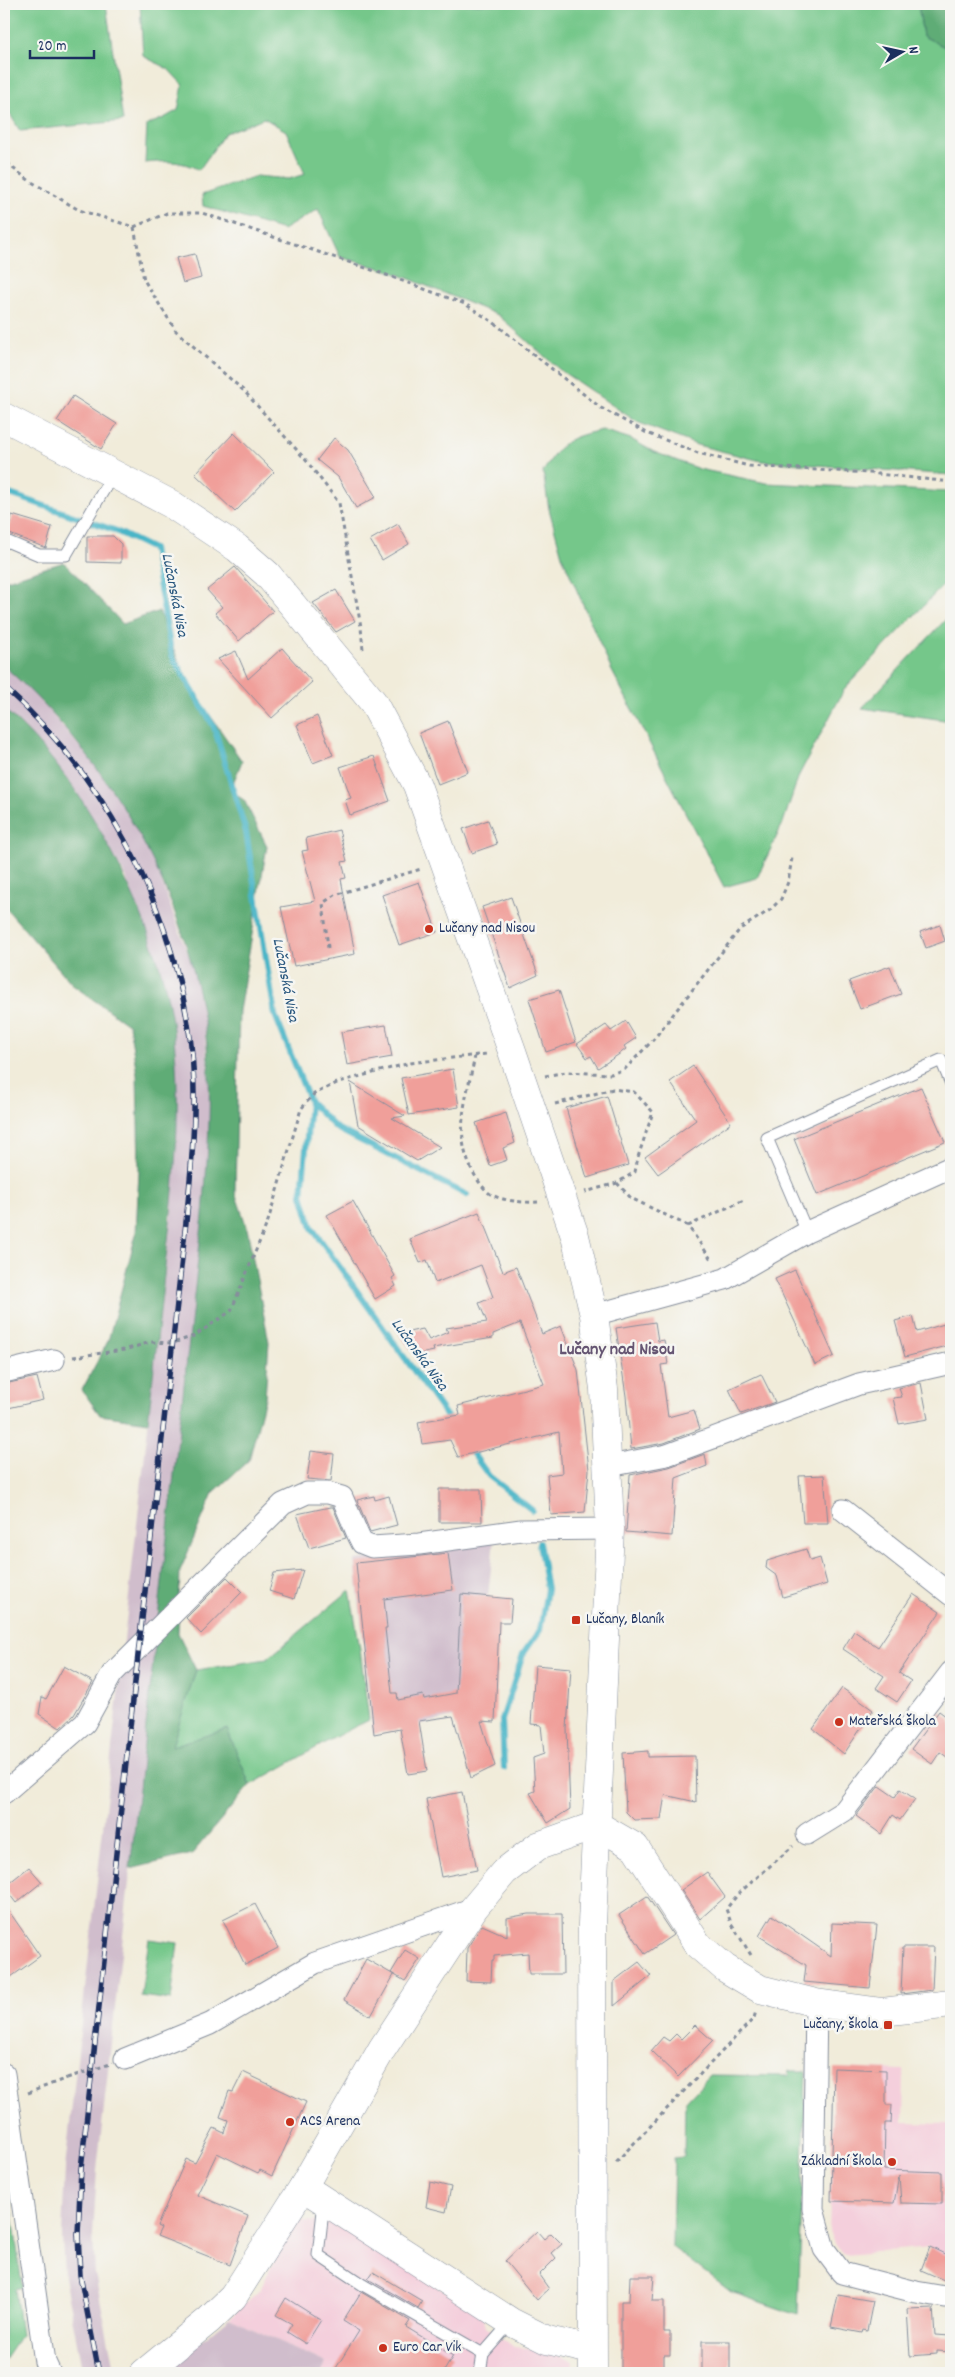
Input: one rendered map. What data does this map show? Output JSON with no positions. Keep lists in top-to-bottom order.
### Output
{
  "districts": ["Lučany nad Nisou"],
  "water": ["Lučanská Nisa"],
  "places": {
    "other": [
      "Lučany nad Nisou",
      "Mateřská škola",
      "ACS Arena",
      "Základní škola",
      "Euro Car Vik"
    ],
    "transit": ["Lučany, Blaník", "Lučany, škola"]
  },
  "scale_bar": "20 m",
  "north": "right"
}
